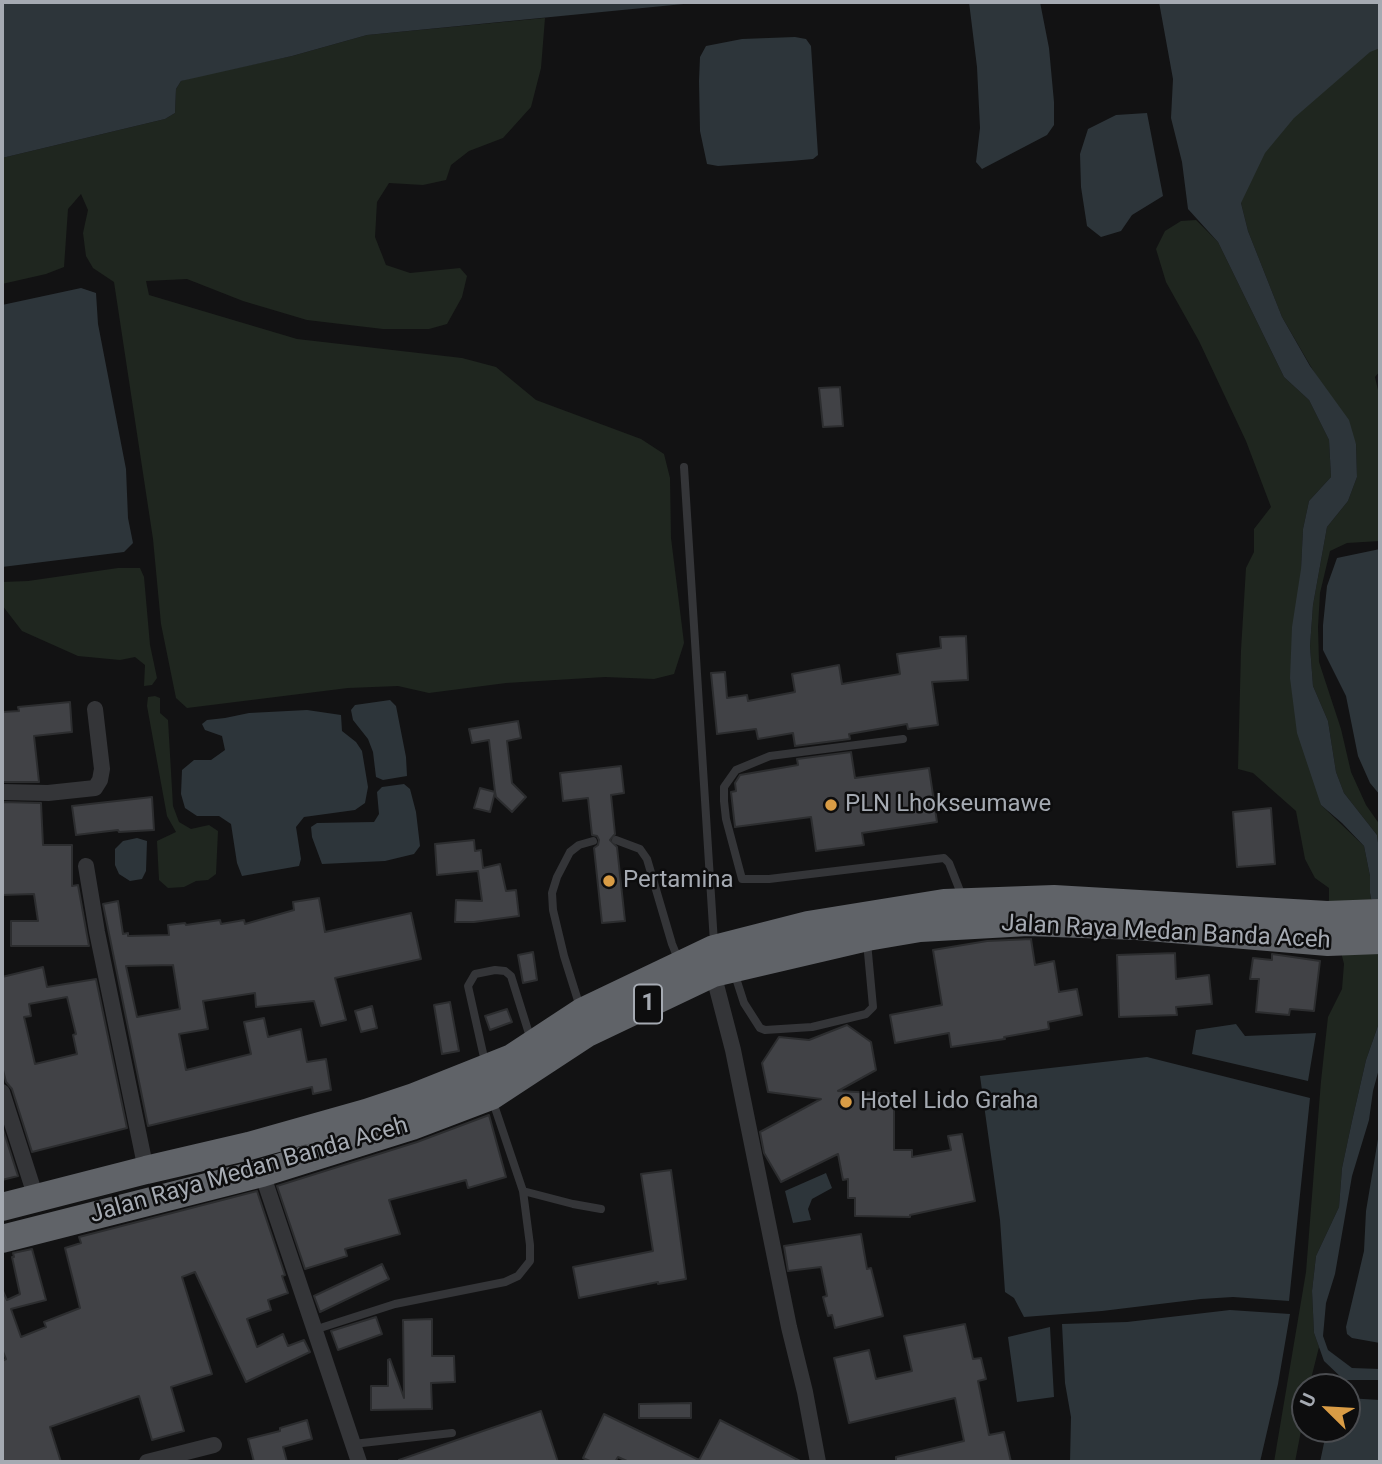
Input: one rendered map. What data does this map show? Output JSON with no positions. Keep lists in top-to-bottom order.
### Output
{
  "streets": {
    "highway": ["Jalan Raya Medan Banda Aceh", "1"]
  },
  "places": ["PLN Lhokseumawe", "Pertamina", "Hotel Lido Graha"],
  "north": "top left"
}
